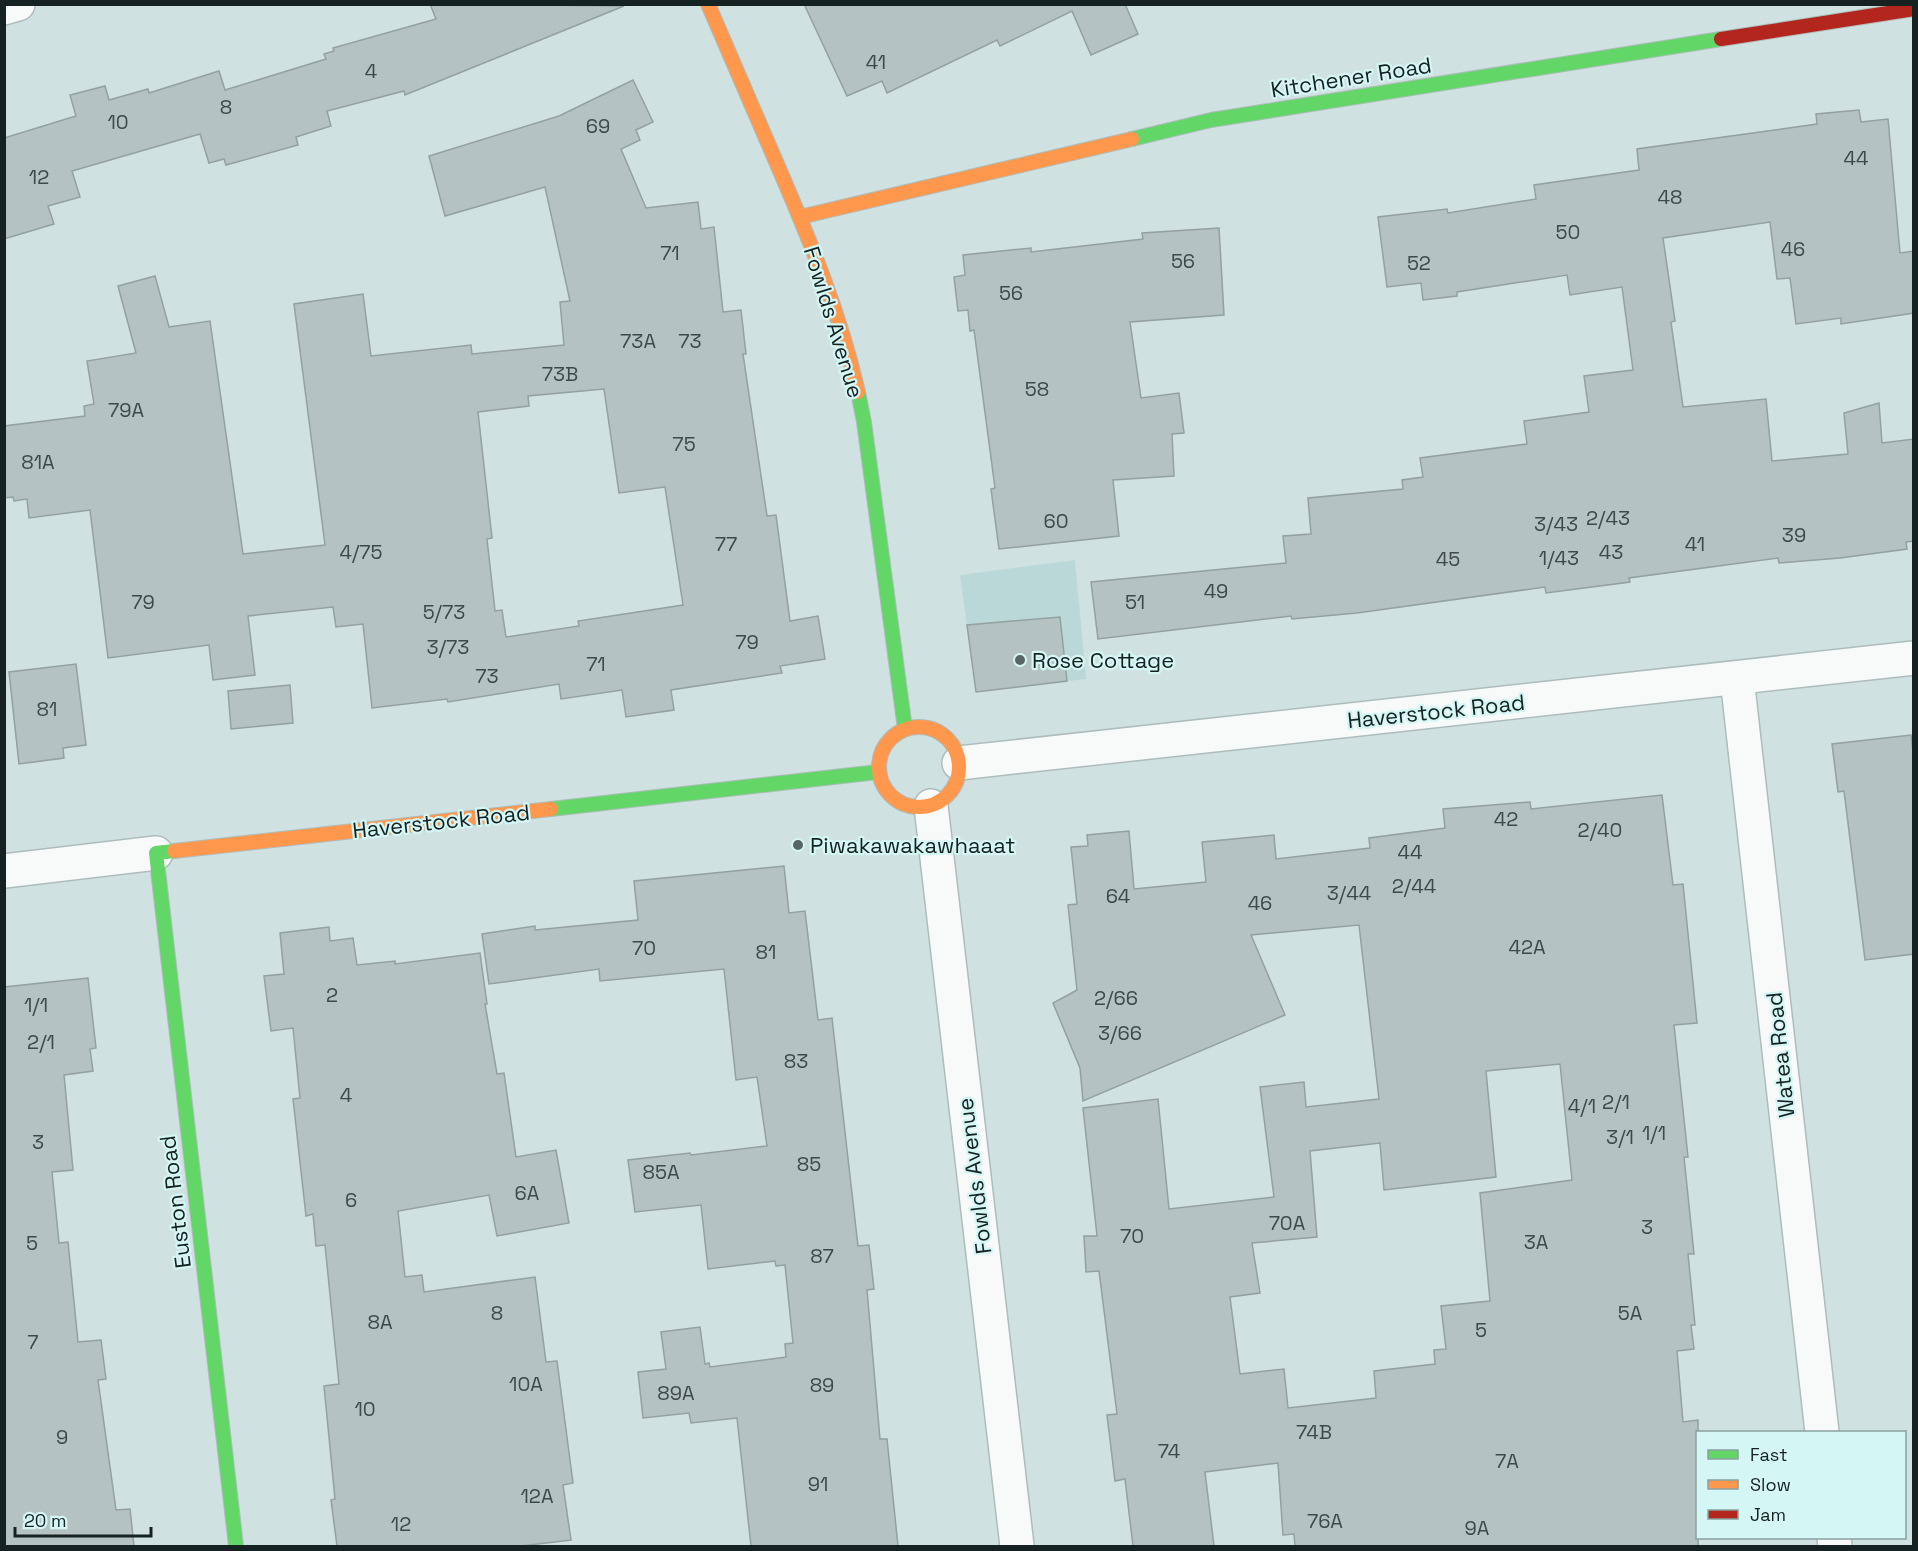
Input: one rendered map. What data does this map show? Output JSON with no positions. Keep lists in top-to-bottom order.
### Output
{
  "streets": {
    "street": [
      "Kitchener Road",
      "Fowlds Avenue",
      "Haverstock Road",
      "Watea Road",
      "Euston Road"
    ]
  },
  "crossings": [
    ["Kitchener Road", "Fowlds Avenue"],
    ["Fowlds Avenue", "Haverstock Road"],
    ["Haverstock Road", "Watea Road"],
    ["Haverstock Road", "Euston Road"]
  ],
  "places": ["Rose Cottage", "Piwakawakawhaaat"],
  "house_numbers": [
    "41",
    "4",
    "8",
    "10",
    "69",
    "44",
    "12",
    "48",
    "50",
    "46",
    "71",
    "56",
    "52",
    "56",
    "73A",
    "73",
    "73B",
    "58",
    "79A",
    "75",
    "81A",
    "2/43",
    "60",
    "3/43",
    "39",
    "77",
    "41",
    "4/75",
    "43",
    "1/43",
    "45",
    "49",
    "79",
    "51",
    "5/73",
    "79",
    "3/73",
    "71",
    "73",
    "81",
    "42",
    "2/40",
    "44",
    "2/44",
    "3/44",
    "64",
    "46",
    "42A",
    "70",
    "81",
    "2",
    "2/66",
    "1/1",
    "3/66",
    "2/1",
    "83",
    "4",
    "2/1",
    "4/1",
    "1/1",
    "3/1",
    "3",
    "85",
    "85A",
    "6A",
    "6",
    "70A",
    "3",
    "70",
    "3A",
    "5",
    "87",
    "8",
    "5A",
    "8A",
    "5",
    "7",
    "10A",
    "89",
    "89A",
    "10",
    "74B",
    "9",
    "74",
    "7A",
    "91",
    "12A",
    "76A",
    "12",
    "9A"
  ],
  "legend": ["Fast", "Slow", "Jam"],
  "scale_bar": "20 m"
}
